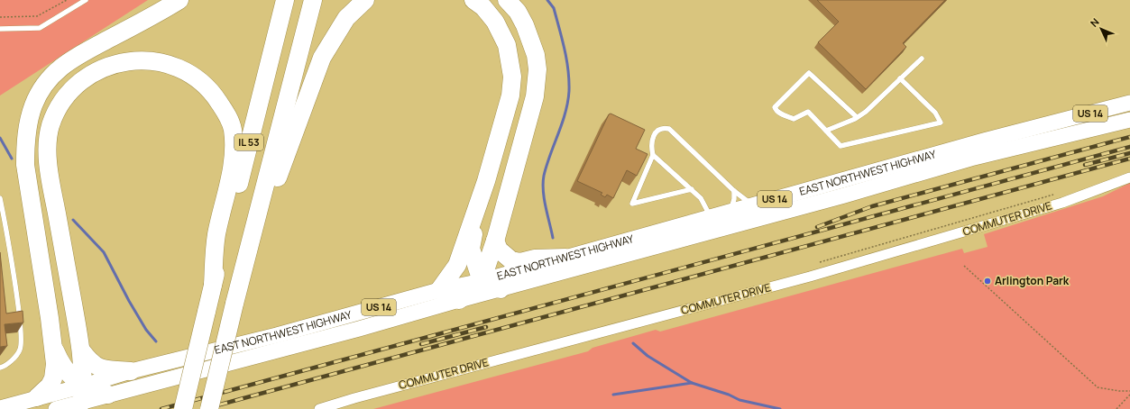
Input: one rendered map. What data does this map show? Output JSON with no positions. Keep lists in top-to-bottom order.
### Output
{
  "streets": {
    "highway": ["IL 53"],
    "main road": ["US 14", "EAST NORTHWEST HIGHWAY"],
    "street": ["COMMUTER DRIVE"]
  },
  "places": ["Arlington Park"],
  "north": "top left"
}
